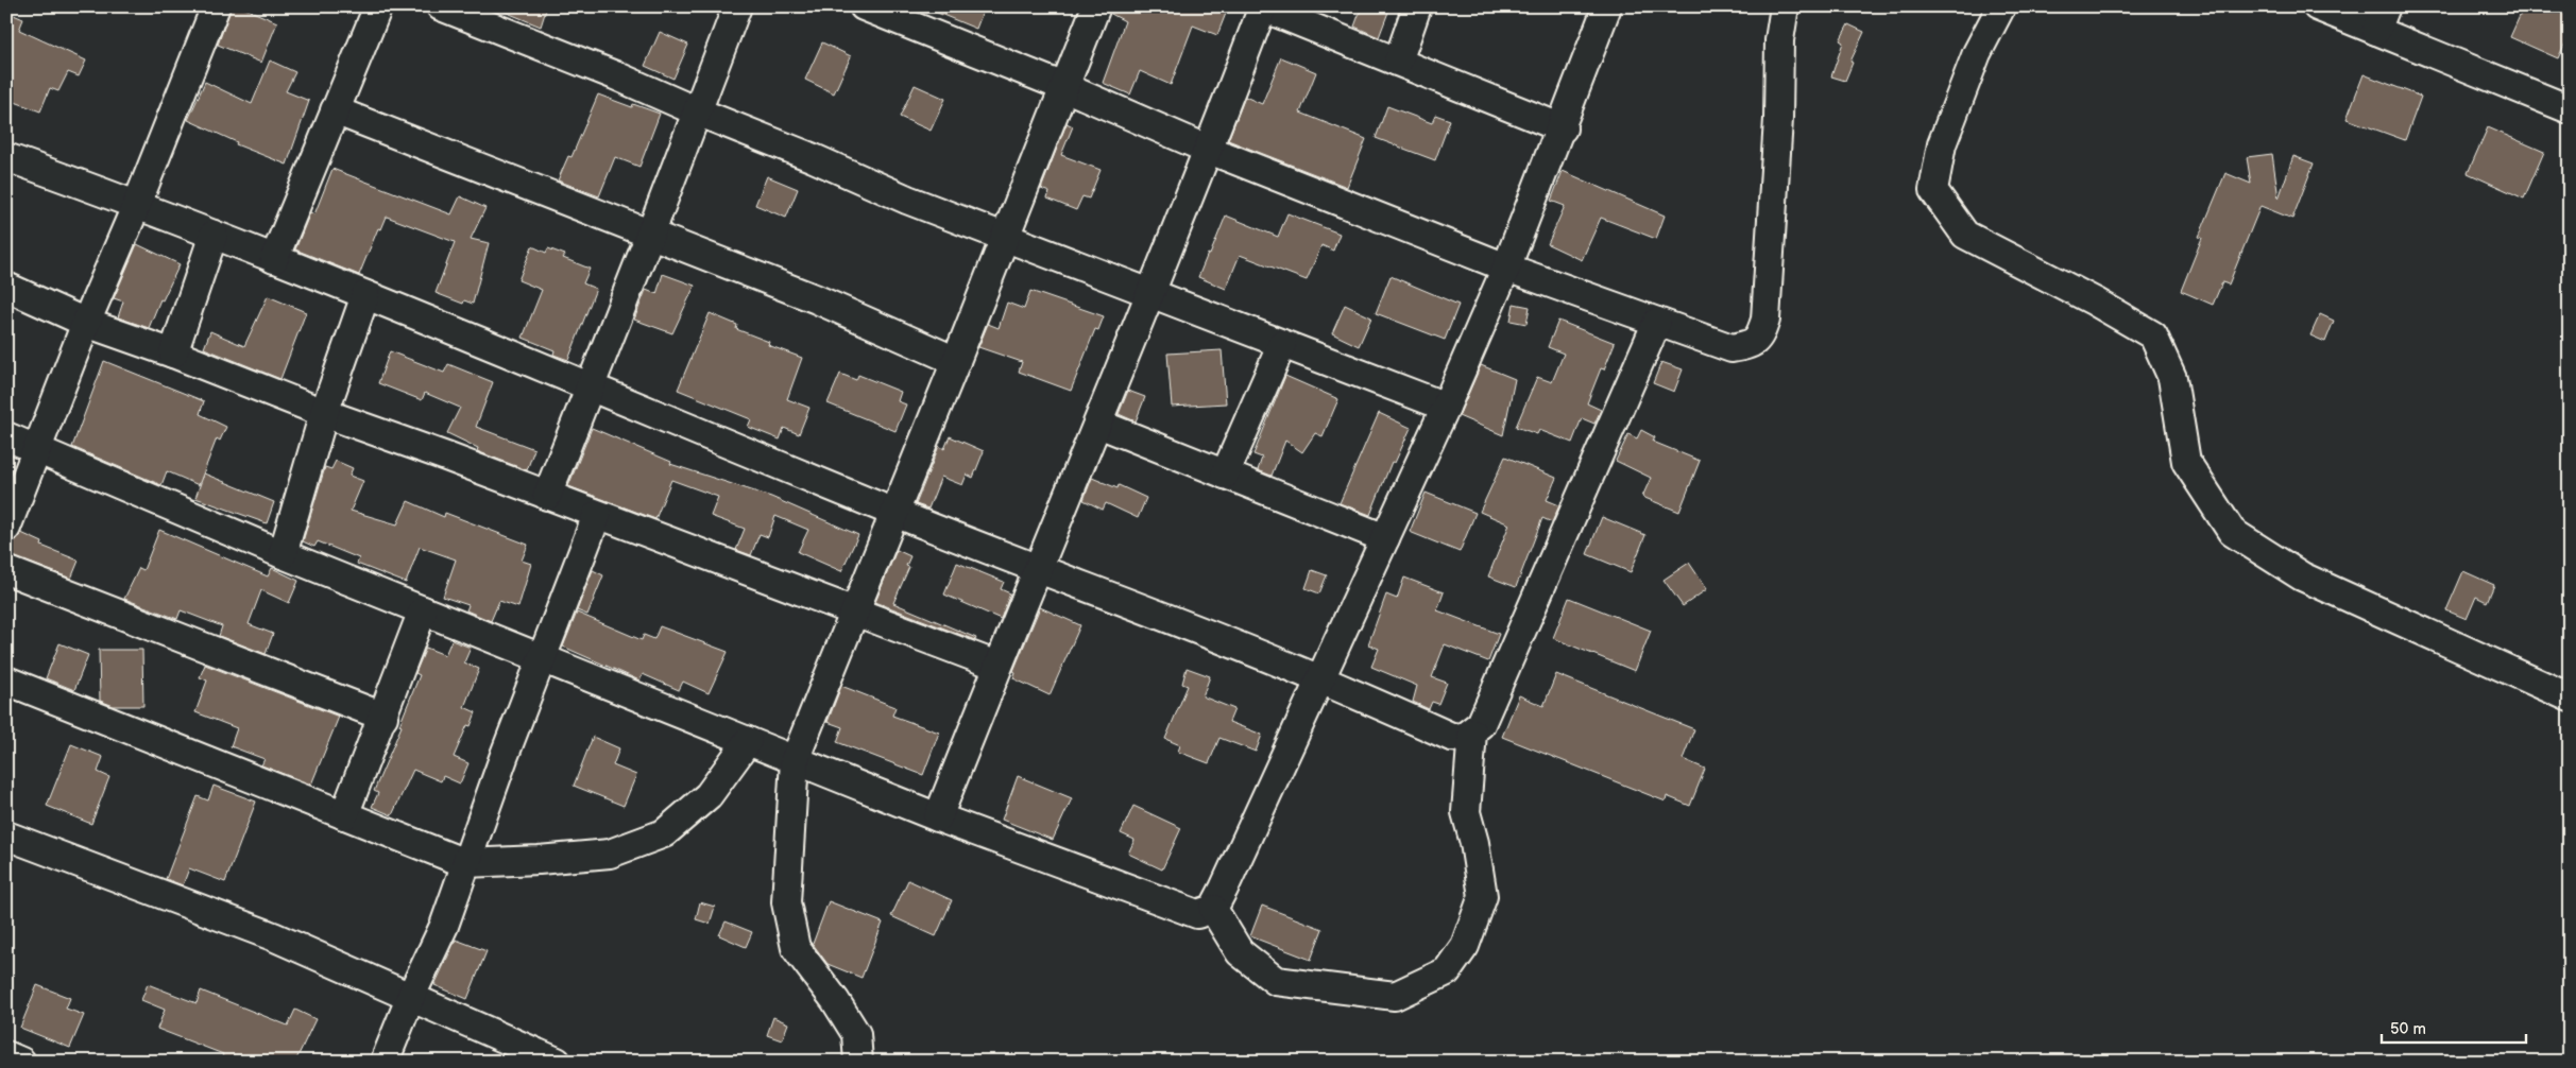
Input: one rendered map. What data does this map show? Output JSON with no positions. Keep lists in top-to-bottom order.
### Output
{
  "scale_bar": "50 m"
}
